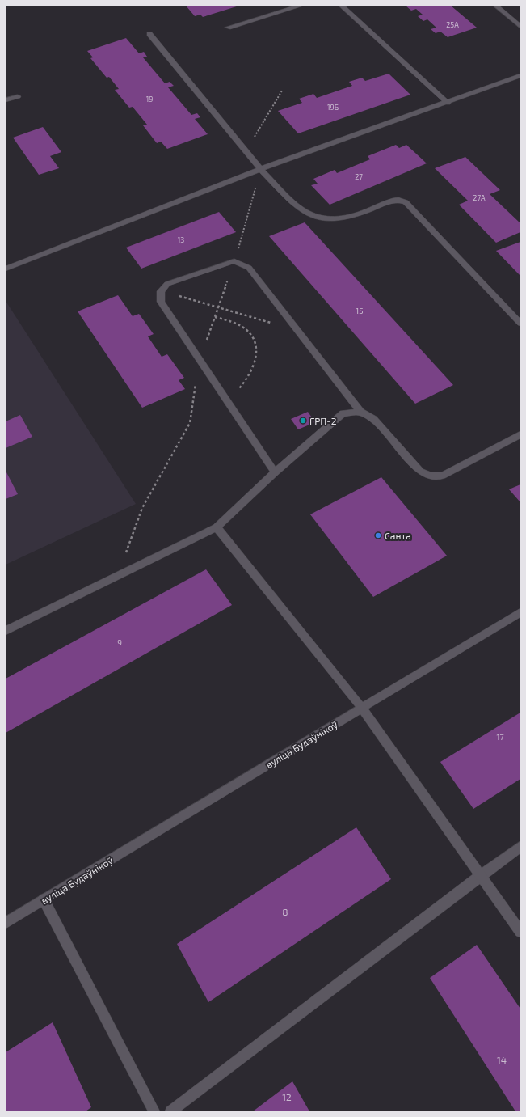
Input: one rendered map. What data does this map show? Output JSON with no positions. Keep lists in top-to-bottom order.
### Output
{
  "streets": {
    "street": ["вуліца Будаўнікоў"]
  },
  "places": ["ГРП-2", "Санта"],
  "house_numbers": [
    "25А",
    "19",
    "19Б",
    "27",
    "27А",
    "13",
    "15",
    "9",
    "17",
    "8",
    "14",
    "12"
  ]
}
